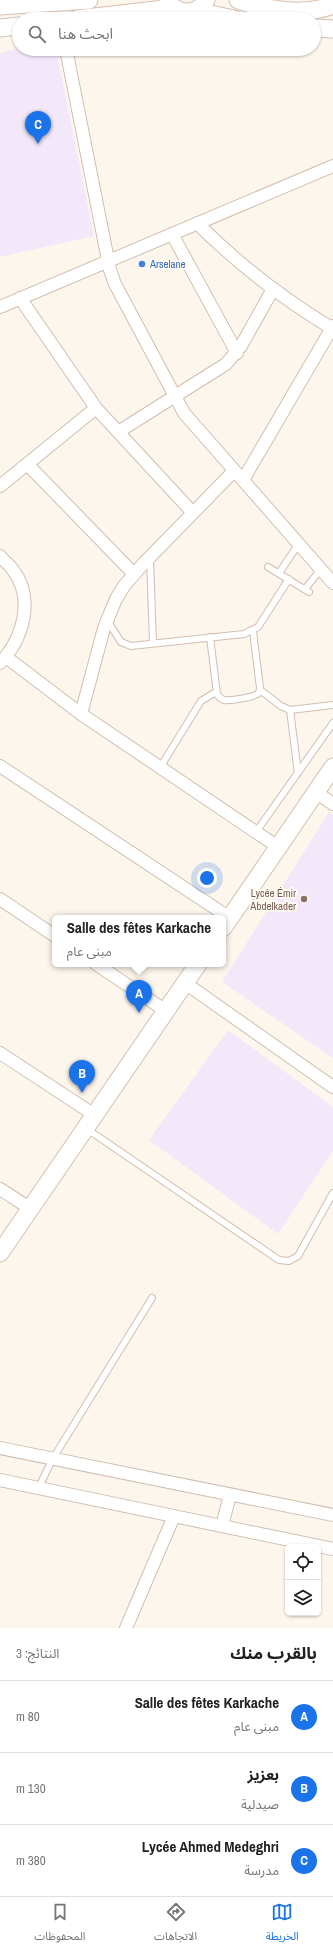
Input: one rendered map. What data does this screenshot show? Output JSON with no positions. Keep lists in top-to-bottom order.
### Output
{
  "places": ["Arselane", "Lycée Émir Abdelkader"],
  "page": {
    "search": "ابحث هنا",
    "pins": ["C", "A", "B"],
    "popup": ["Salle des fêtes Karkache", "مبنى عام"],
    "heading": ["بالقرب منك", "النتائج: 3"],
    "list": [
      {
        "mark": "A",
        "name": "Salle des fêtes Karkache",
        "note": "مبنى عام",
        "value": "80 m"
      },
      {
        "mark": "B",
        "name": "بعزيز",
        "note": "صيدلية",
        "value": "130 m"
      },
      {
        "mark": "C",
        "name": "Lycée Ahmed Medeghri",
        "note": "مدرسة",
        "value": "380 m"
      }
    ],
    "nav": ["الخريطة", "الاتجاهات", "المحفوظات"]
  }
}
